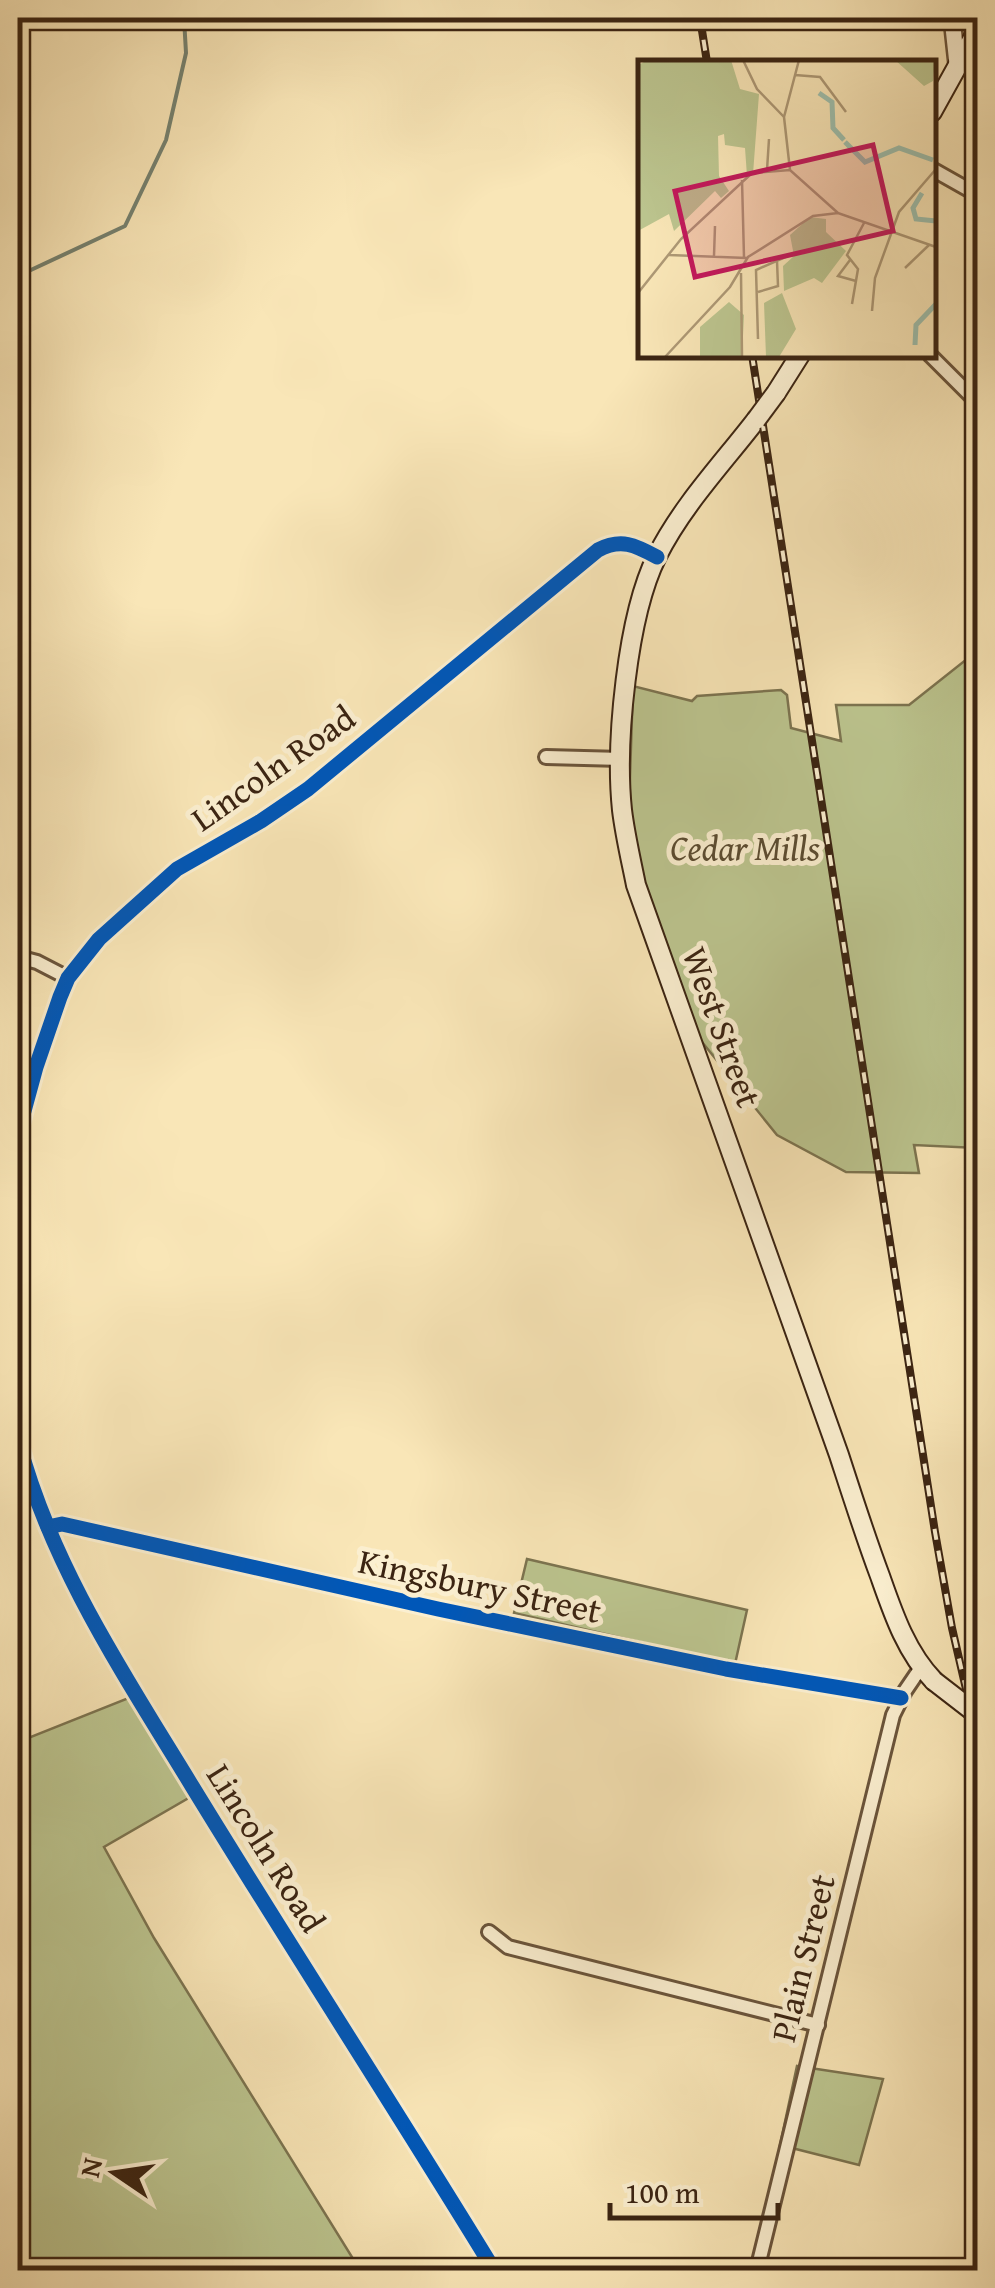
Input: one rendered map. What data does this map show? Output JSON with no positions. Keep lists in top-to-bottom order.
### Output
{
  "streets": {
    "main road": ["West Street"],
    "street": ["Lincoln Road", "Kingsbury Street", "Plain Street"]
  },
  "crossings": [
    ["Lincoln Road", "West Street"],
    ["Lincoln Road", "Kingsbury Street"],
    ["West Street", "Plain Street"],
    ["Kingsbury Street", "Plain Street"]
  ],
  "parks": ["Cedar Mills"],
  "scale_bar": "100 m",
  "north": "left"
}
